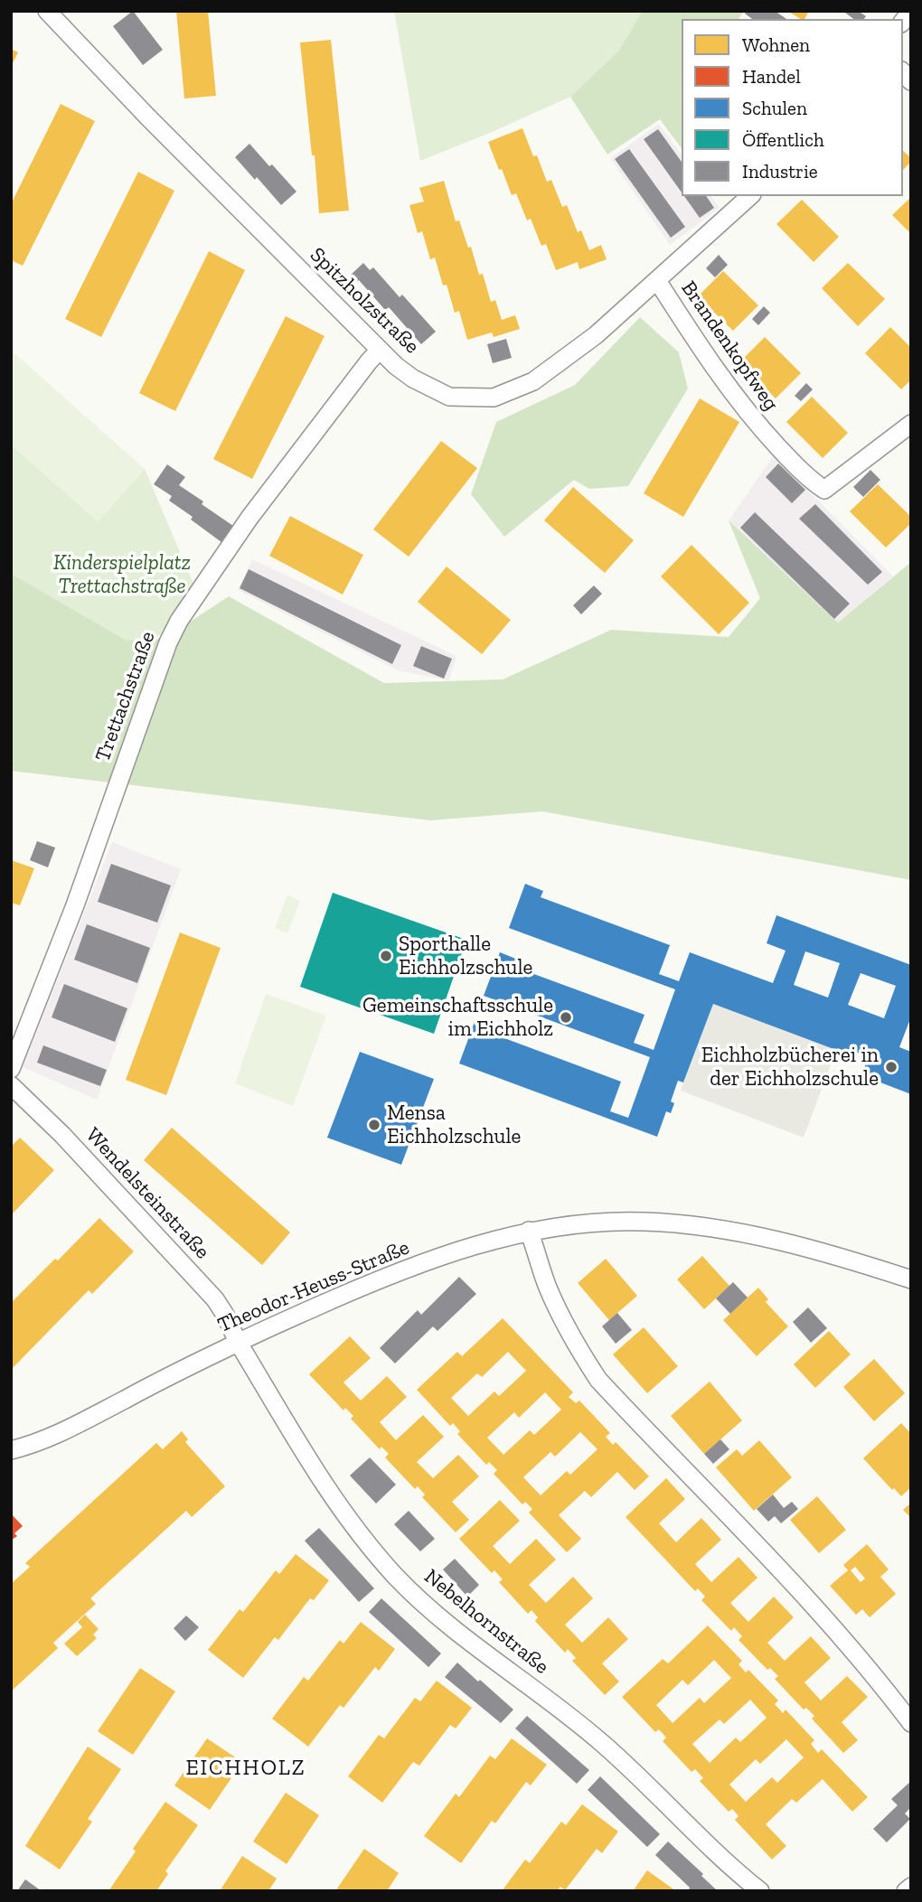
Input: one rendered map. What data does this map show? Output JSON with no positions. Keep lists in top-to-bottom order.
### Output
{
  "streets": {
    "street": [
      "Spitzholzstraße",
      "Brandenkopfweg",
      "Trettachstraße",
      "Wendelsteinstraße",
      "Theodor-Heuss-Straße",
      "Nebelhornstraße"
    ]
  },
  "crossings": [
    ["Spitzholzstraße", "Brandenkopfweg"],
    ["Spitzholzstraße", "Trettachstraße"],
    ["Wendelsteinstraße", "Theodor-Heuss-Straße"],
    ["Wendelsteinstraße", "Nebelhornstraße"],
    ["Theodor-Heuss-Straße", "Nebelhornstraße"]
  ],
  "districts": ["EICHHOLZ"],
  "parks": ["Kinderspielplatz Trettachstraße"],
  "places": [
    "Sporthalle Eichholzschule",
    "Gemeinschaftsschule im Eichholz",
    "Eichholzbücherei in der Eichholzschule",
    "Mensa Eichholzschule"
  ],
  "legend": [
    "Wohnen",
    "Handel",
    "Schulen",
    "Öffentlich",
    "Industrie"
  ]
}
